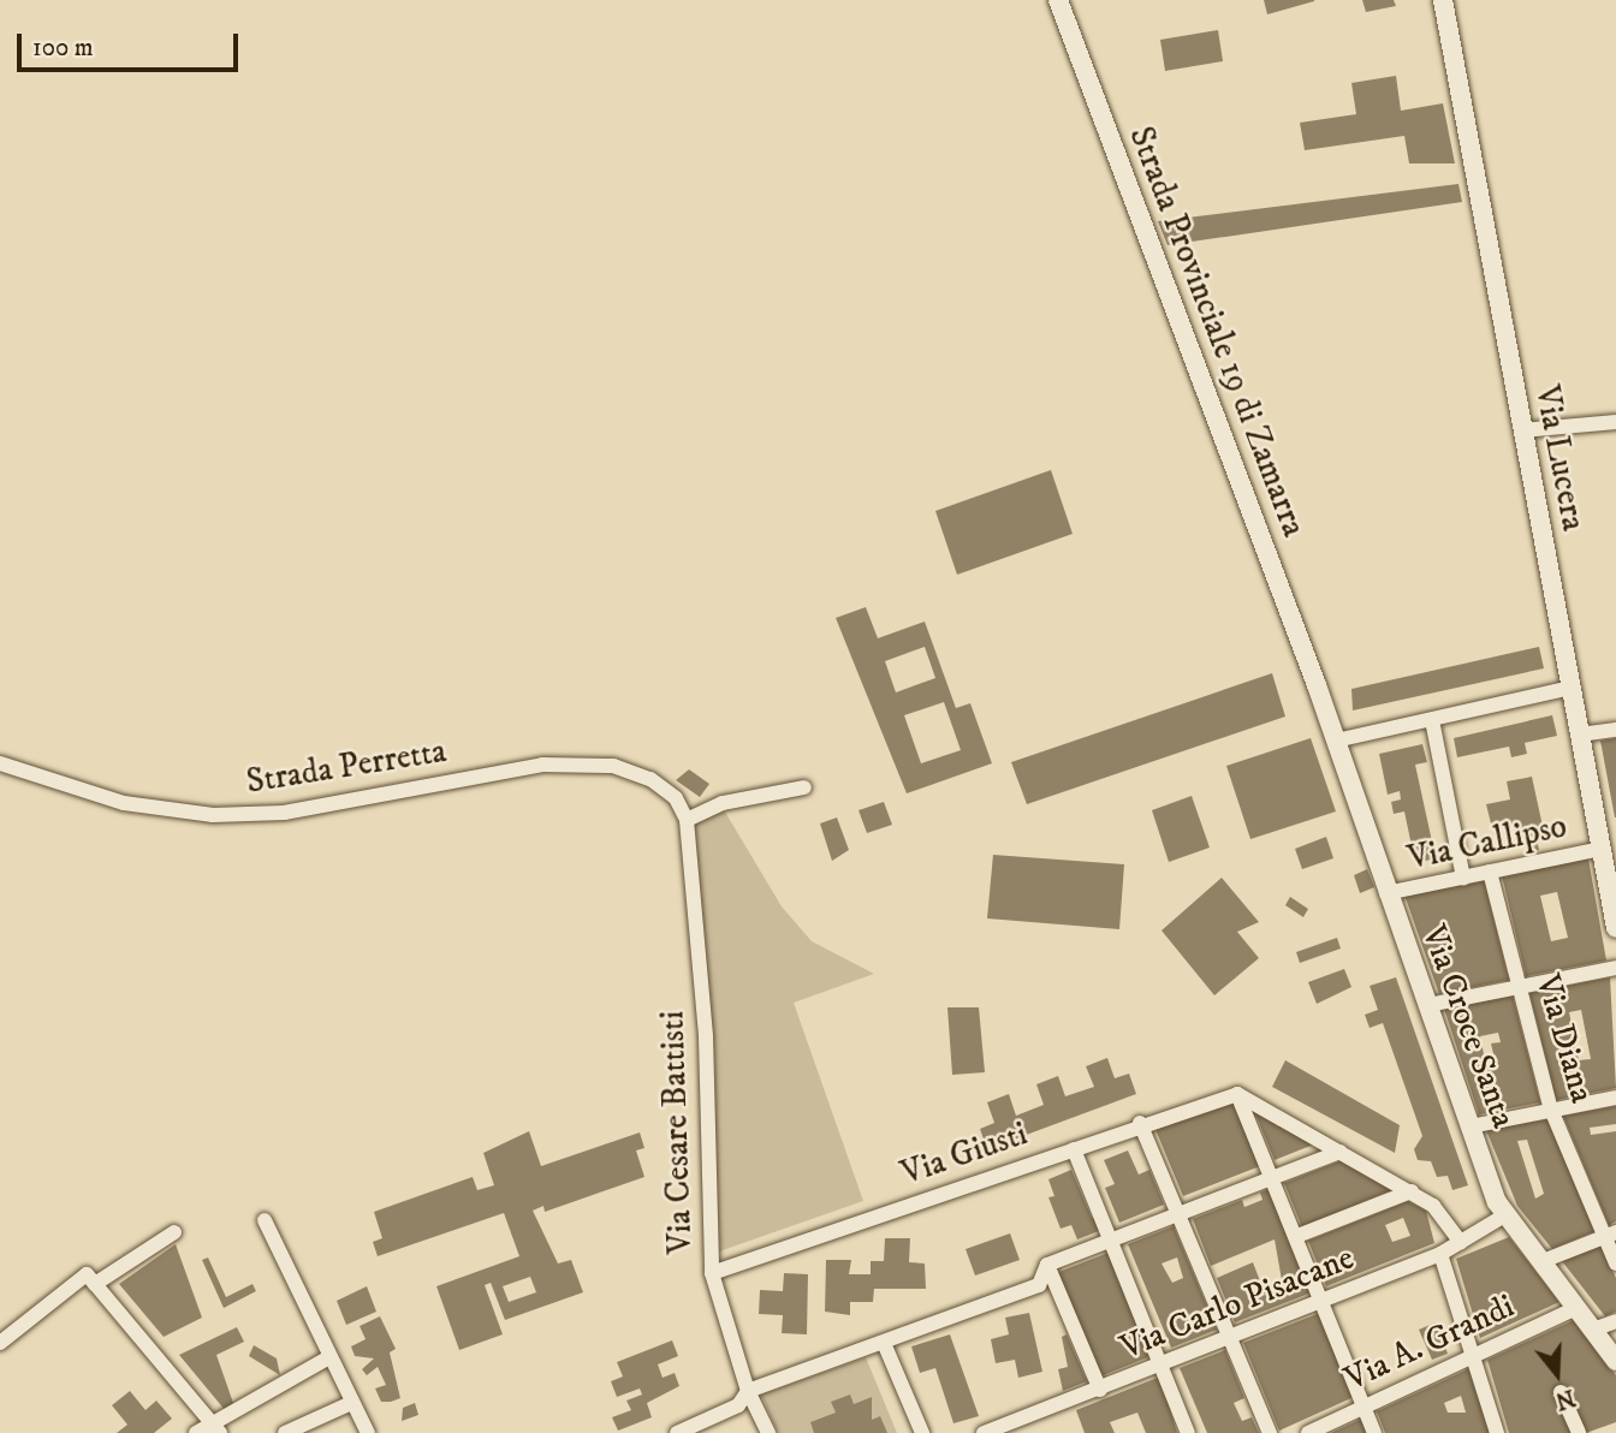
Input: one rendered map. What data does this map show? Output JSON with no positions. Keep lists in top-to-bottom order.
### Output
{
  "streets": {
    "street": [
      "Strada Provinciale 19 di Zamarra",
      "Via Lucera",
      "Strada Perretta",
      "Via Callipso",
      "Via Croce Santa",
      "Via Diana",
      "Via Cesare Battisti",
      "Via Giusti",
      "Via Carlo Pisacane",
      "Via A. Grandi"
    ]
  },
  "crossings": [
    ["Strada Provinciale 19 di Zamarra", "Via Croce Santa"],
    ["Via Lucera", "Via Callipso"],
    ["Strada Perretta", "Via Cesare Battisti"],
    ["Via Callipso", "Via Croce Santa"],
    ["Via Callipso", "Via Diana"],
    ["Via Croce Santa", "Via Carlo Pisacane"],
    ["Via Croce Santa", "Via A. Grandi"],
    ["Via Cesare Battisti", "Via Giusti"]
  ],
  "scale_bar": "100 m",
  "north": "bottom"
}
